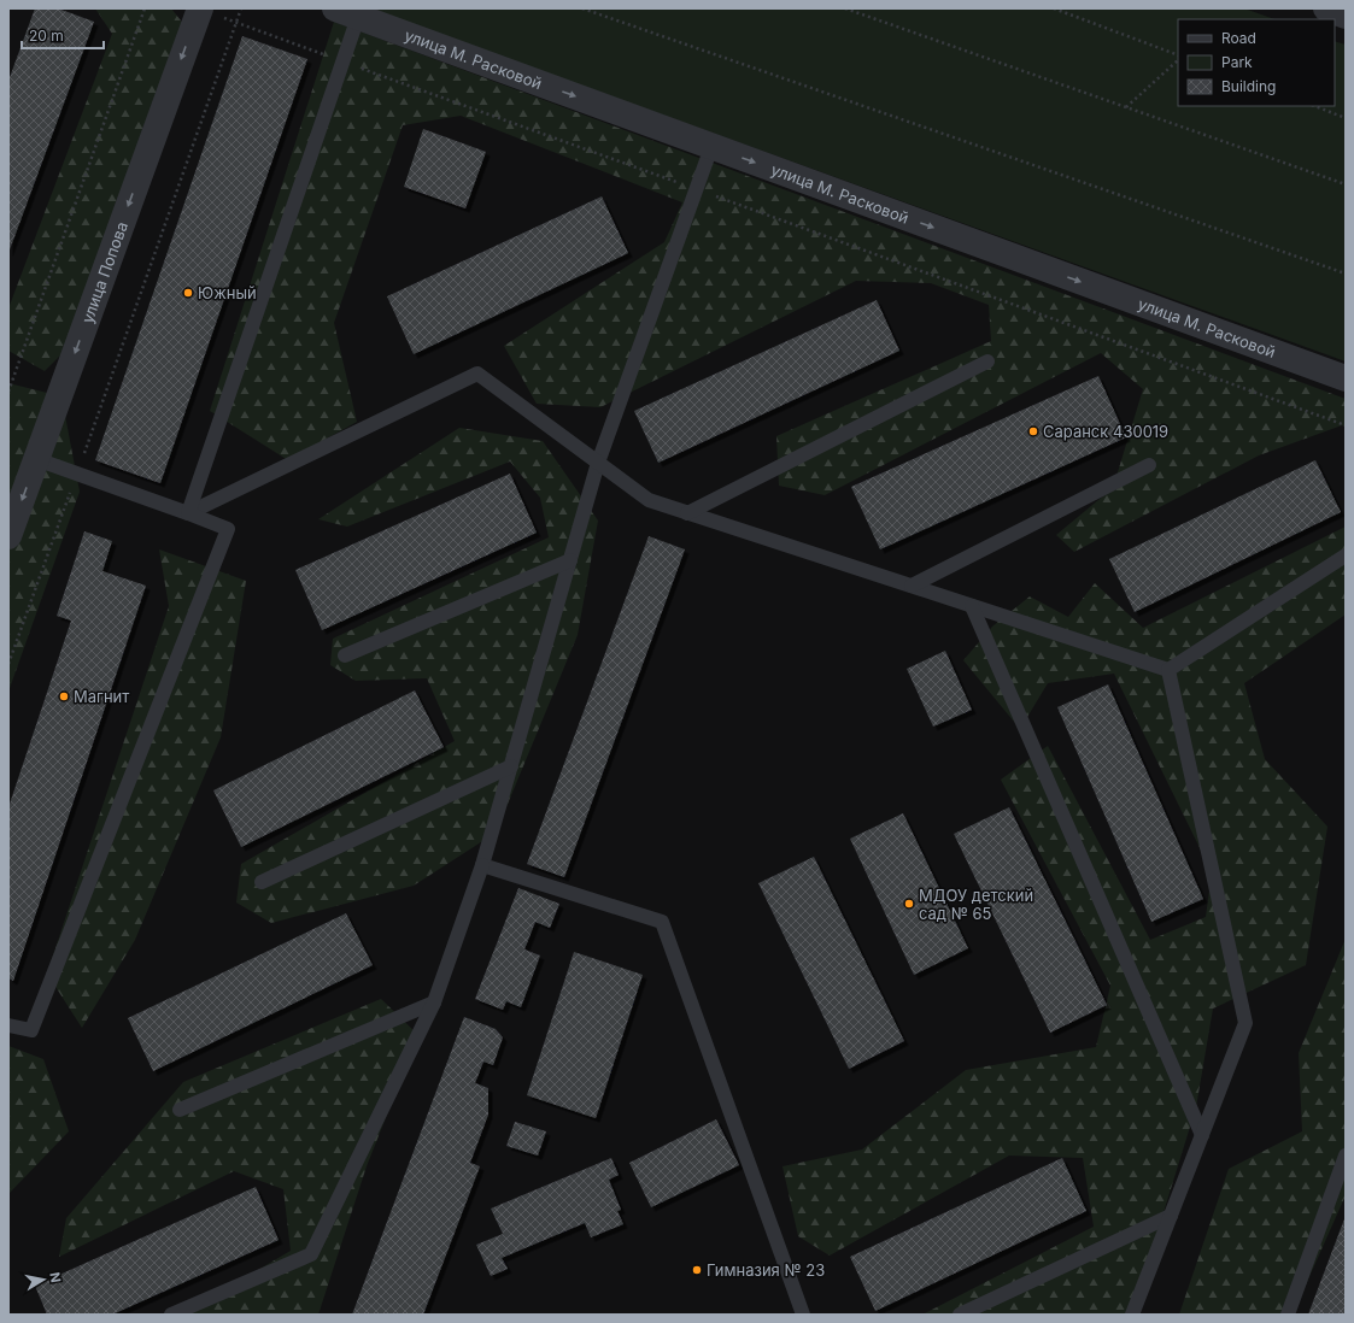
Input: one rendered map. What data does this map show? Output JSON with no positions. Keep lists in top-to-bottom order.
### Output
{
  "streets": {
    "street": ["улица М. Расковой", "улица Попова"]
  },
  "one_way": ["улица М. Расковой", "улица Попова"],
  "places": [
    "Южный",
    "Саранск 430019",
    "Магнит",
    "МДОУ детский сад № 65",
    "Гимназия № 23"
  ],
  "legend": ["Road", "Park", "Building"],
  "scale_bar": "20 m",
  "north": "right"
}
